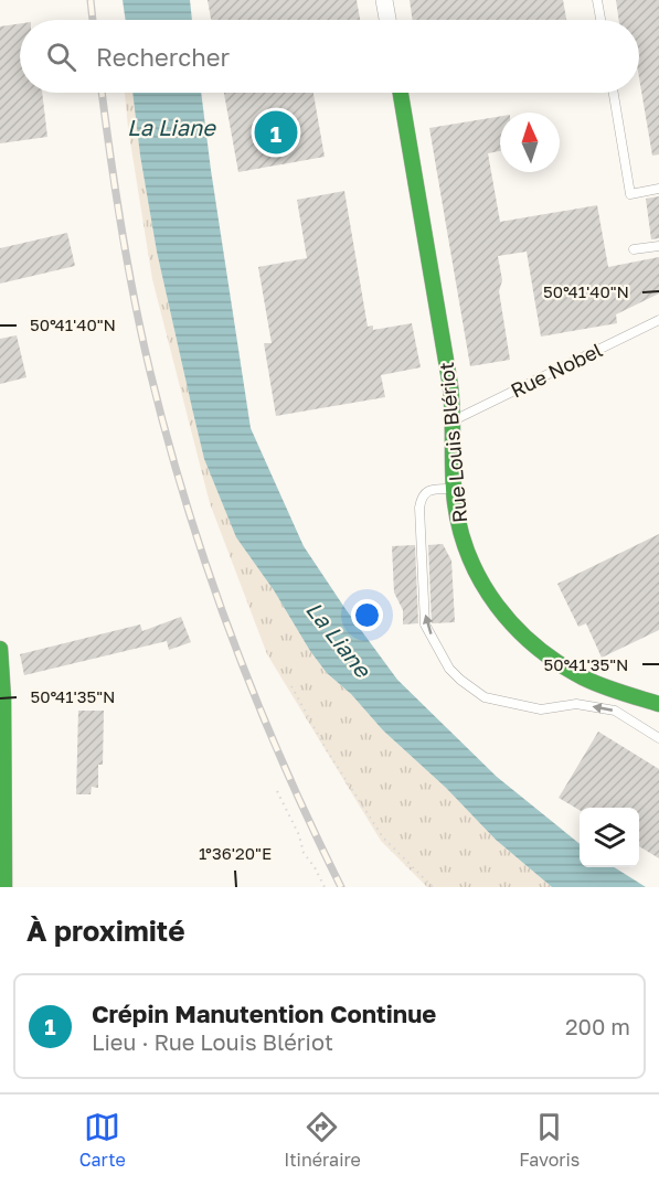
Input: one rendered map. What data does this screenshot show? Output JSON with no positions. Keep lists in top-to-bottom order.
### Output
{
  "streets": {
    "street": ["Rue Louis Blériot"],
    "lane": ["Rue Nobel"]
  },
  "crossings": [
    ["Rue Nobel", "Rue Louis Blériot"]
  ],
  "water": ["La Liane"],
  "north": "top",
  "page": {
    "search": "Rechercher",
    "pins": "1",
    "heading": "À proximité",
    "list": [
      {
        "mark": "1",
        "name": "Crépin Manutention Continue",
        "note": "Lieu · Rue Louis Blériot",
        "value": "200 m"
      }
    ],
    "nav": ["Carte", "Itinéraire", "Favoris"]
  },
  "coordinates": ["50°41'40\"N", "50°41'35\"N", "1°36'20\"E"]
}
